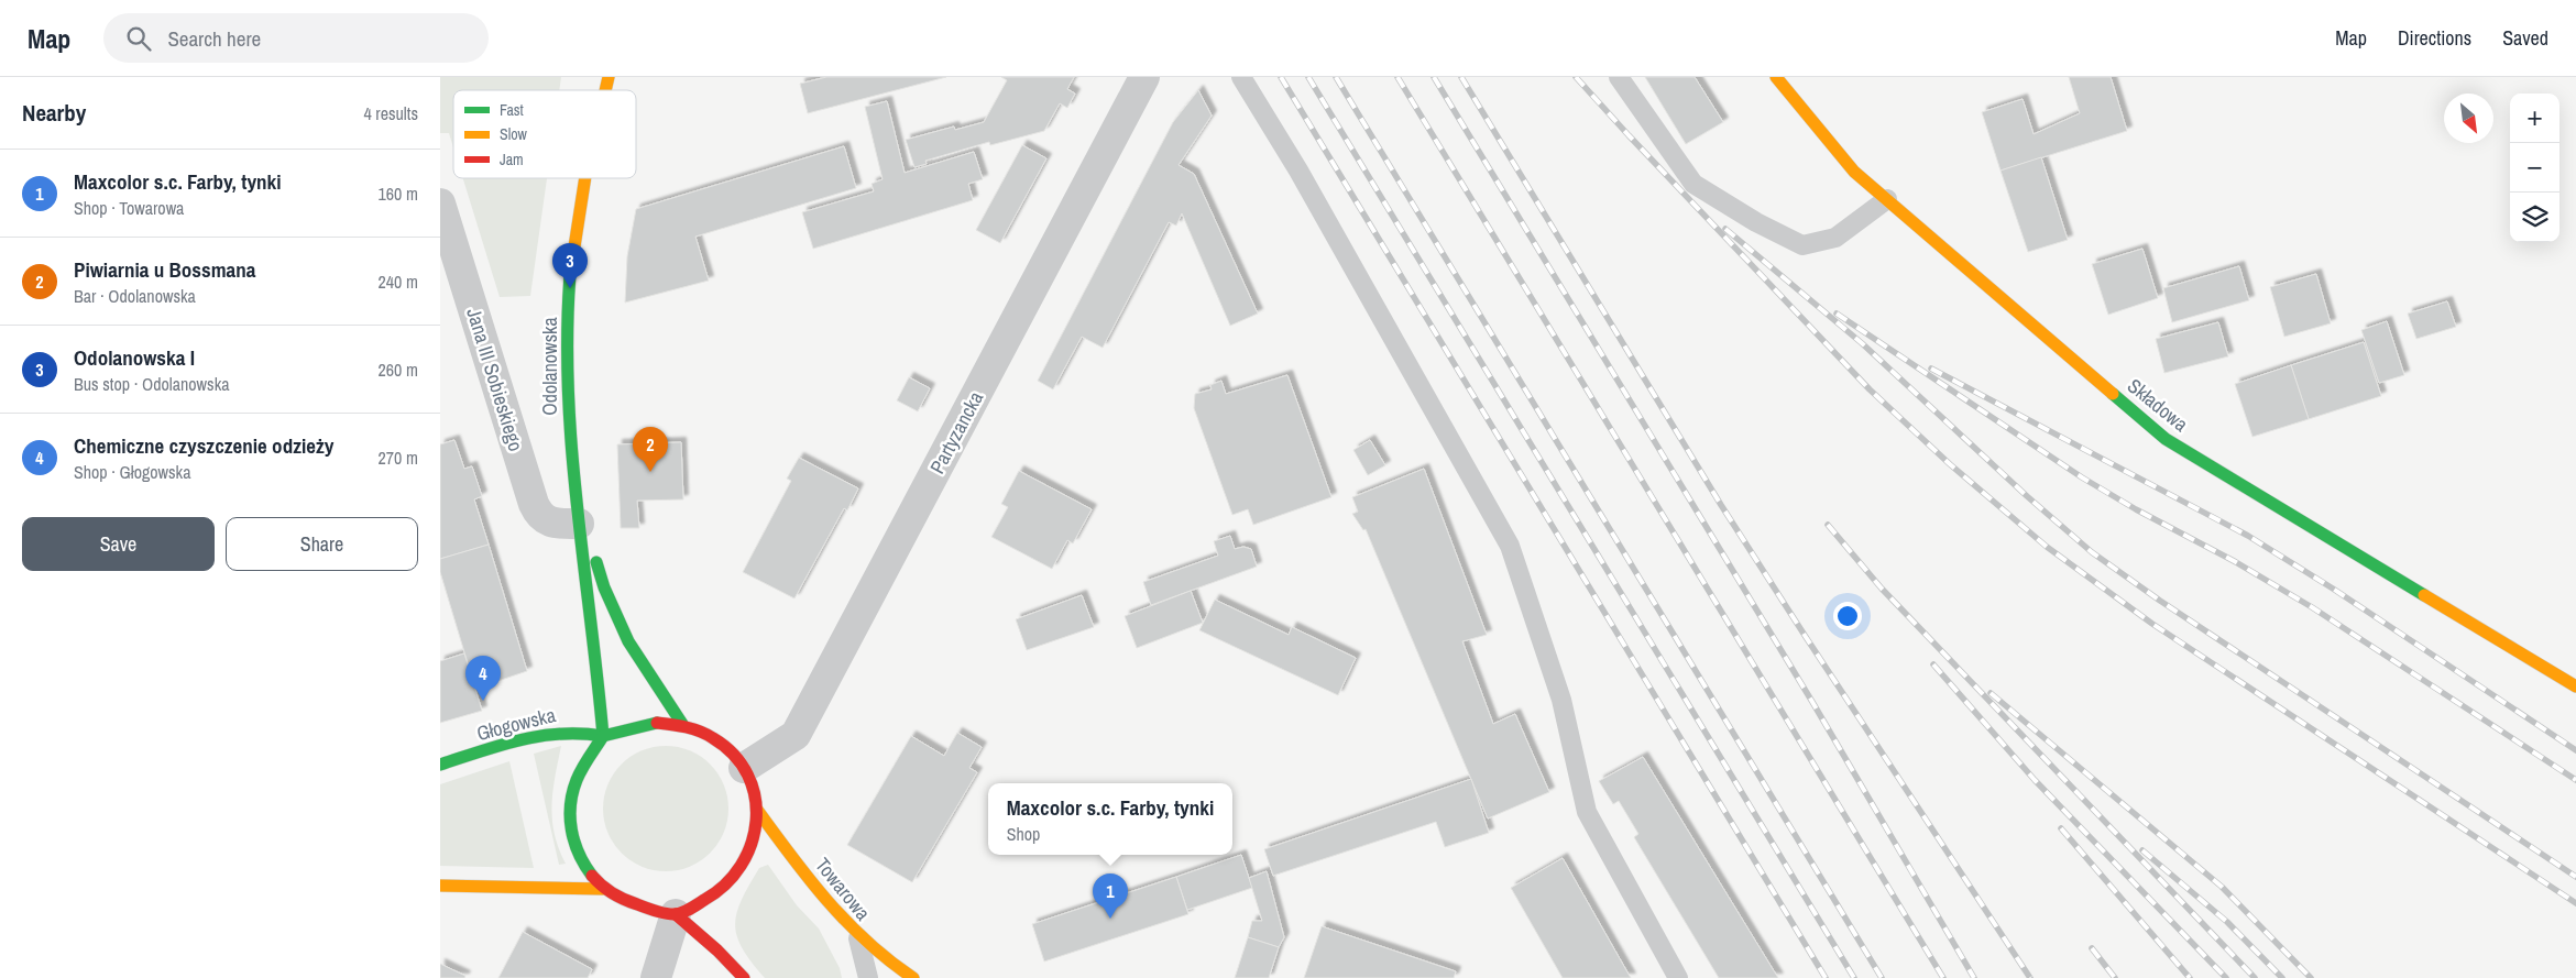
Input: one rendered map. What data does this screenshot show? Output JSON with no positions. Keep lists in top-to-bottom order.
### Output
{
  "streets": {
    "main road": [
      "Odolanowska",
      "Składowa",
      "Głogowska",
      "Towarowa"
    ],
    "street": ["Jana III Sobieskiego", "Partyzancka"]
  },
  "crossings": [
    ["Odolanowska", "Jana III Sobieskiego"],
    ["Odolanowska", "Partyzancka"],
    ["Odolanowska", "Głogowska"],
    ["Odolanowska", "Towarowa"],
    ["Partyzancka", "Głogowska"],
    ["Partyzancka", "Towarowa"],
    ["Głogowska", "Towarowa"]
  ],
  "legend": ["Fast", "Slow", "Jam"],
  "north": "bottom right",
  "page": {
    "header": "Map",
    "search": "Search here",
    "nav": ["Map", "Directions", "Saved"],
    "heading": ["Nearby", "4 results"],
    "map_buttons": ["+", "−"],
    "list": [
      {
        "mark": "1",
        "name": "Maxcolor s.c. Farby, tynki",
        "note": "Shop · Towarowa",
        "value": "160 m"
      },
      {
        "mark": "2",
        "name": "Piwiarnia u Bossmana",
        "note": "Bar · Odolanowska",
        "value": "240 m"
      },
      {
        "mark": "3",
        "name": "Odolanowska I",
        "note": "Bus stop · Odolanowska",
        "value": "260 m"
      },
      {
        "mark": "4",
        "name": "Chemiczne czyszczenie odzieży",
        "note": "Shop · Głogowska",
        "value": "270 m"
      }
    ],
    "pins": [
      "3",
      "2",
      "4",
      "1"
    ],
    "buttons": ["Save", "Share"],
    "popup": ["Maxcolor s.c. Farby, tynki", "Shop"]
  }
}
